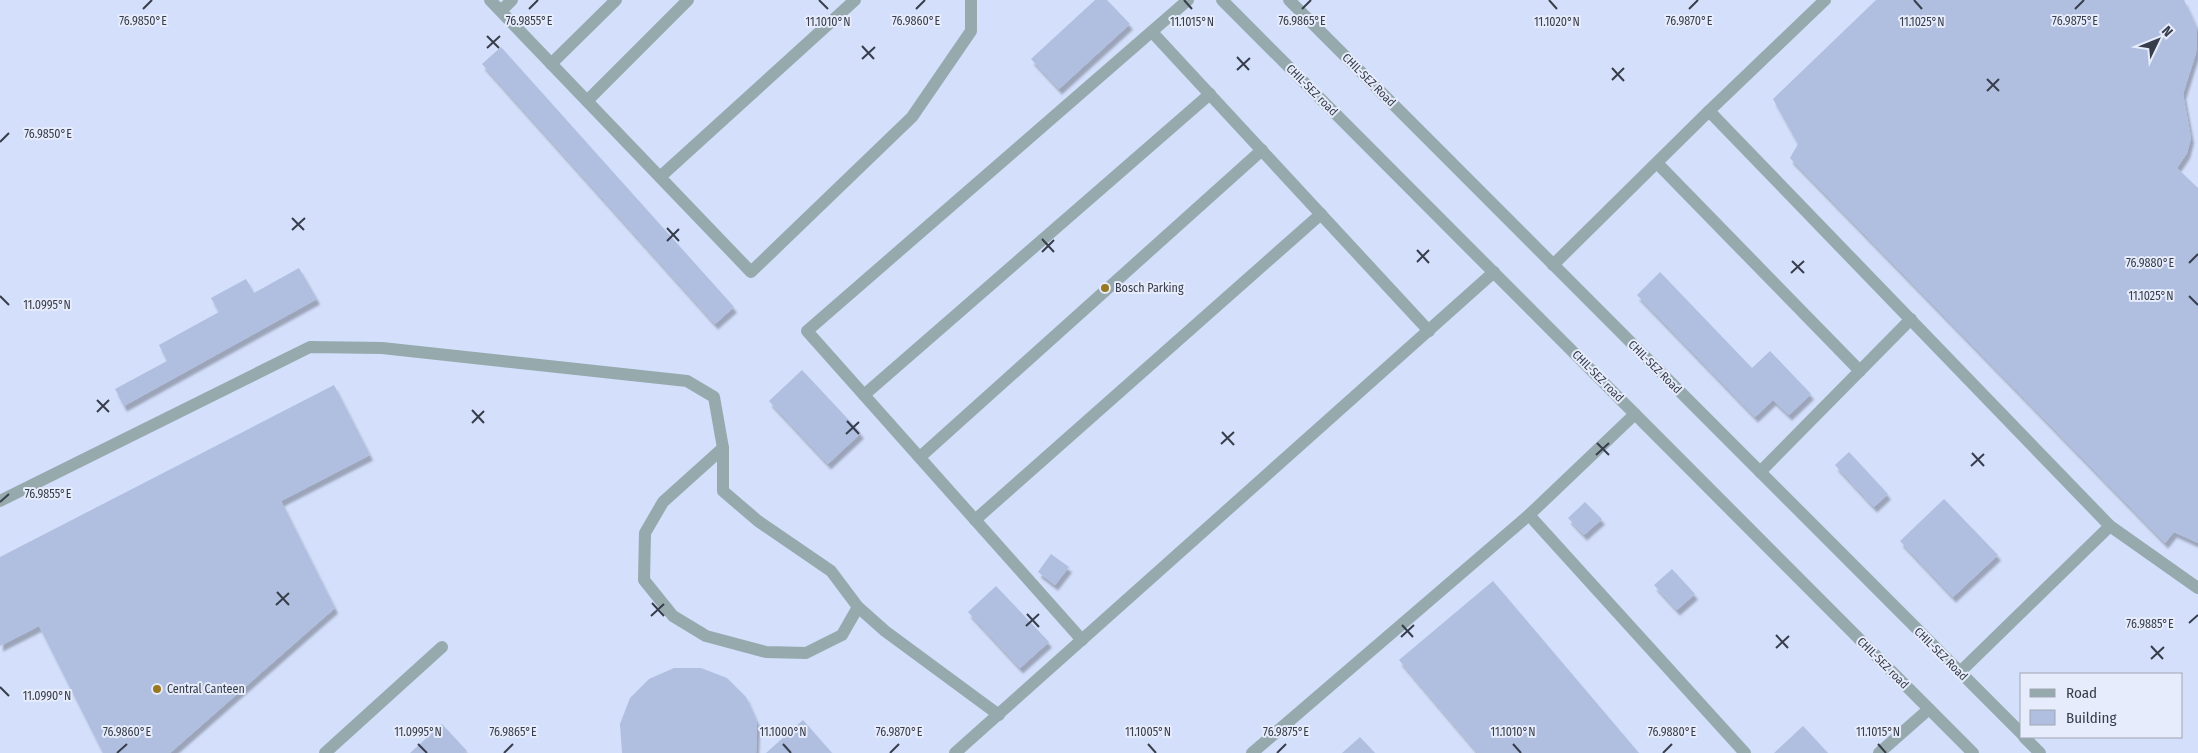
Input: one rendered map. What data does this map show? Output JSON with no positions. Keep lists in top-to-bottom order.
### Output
{
  "streets": {
    "street": ["CHIL-SEZ Road", "CHIL-SEZ road"]
  },
  "places": ["Bosch Parking", "Central Canteen"],
  "legend": ["Road", "Building"],
  "north": "top right",
  "coordinates": [
    "76.9850°E",
    "76.9855°E",
    "76.9860°E",
    "76.9865°E",
    "76.9870°E",
    "76.9875°E",
    "11.1010°N",
    "11.1015°N",
    "11.1020°N",
    "11.1025°N",
    "76.9880°E",
    "11.0995°N",
    "76.9885°E",
    "11.0990°N",
    "11.1000°N",
    "11.1005°N"
  ]
}
